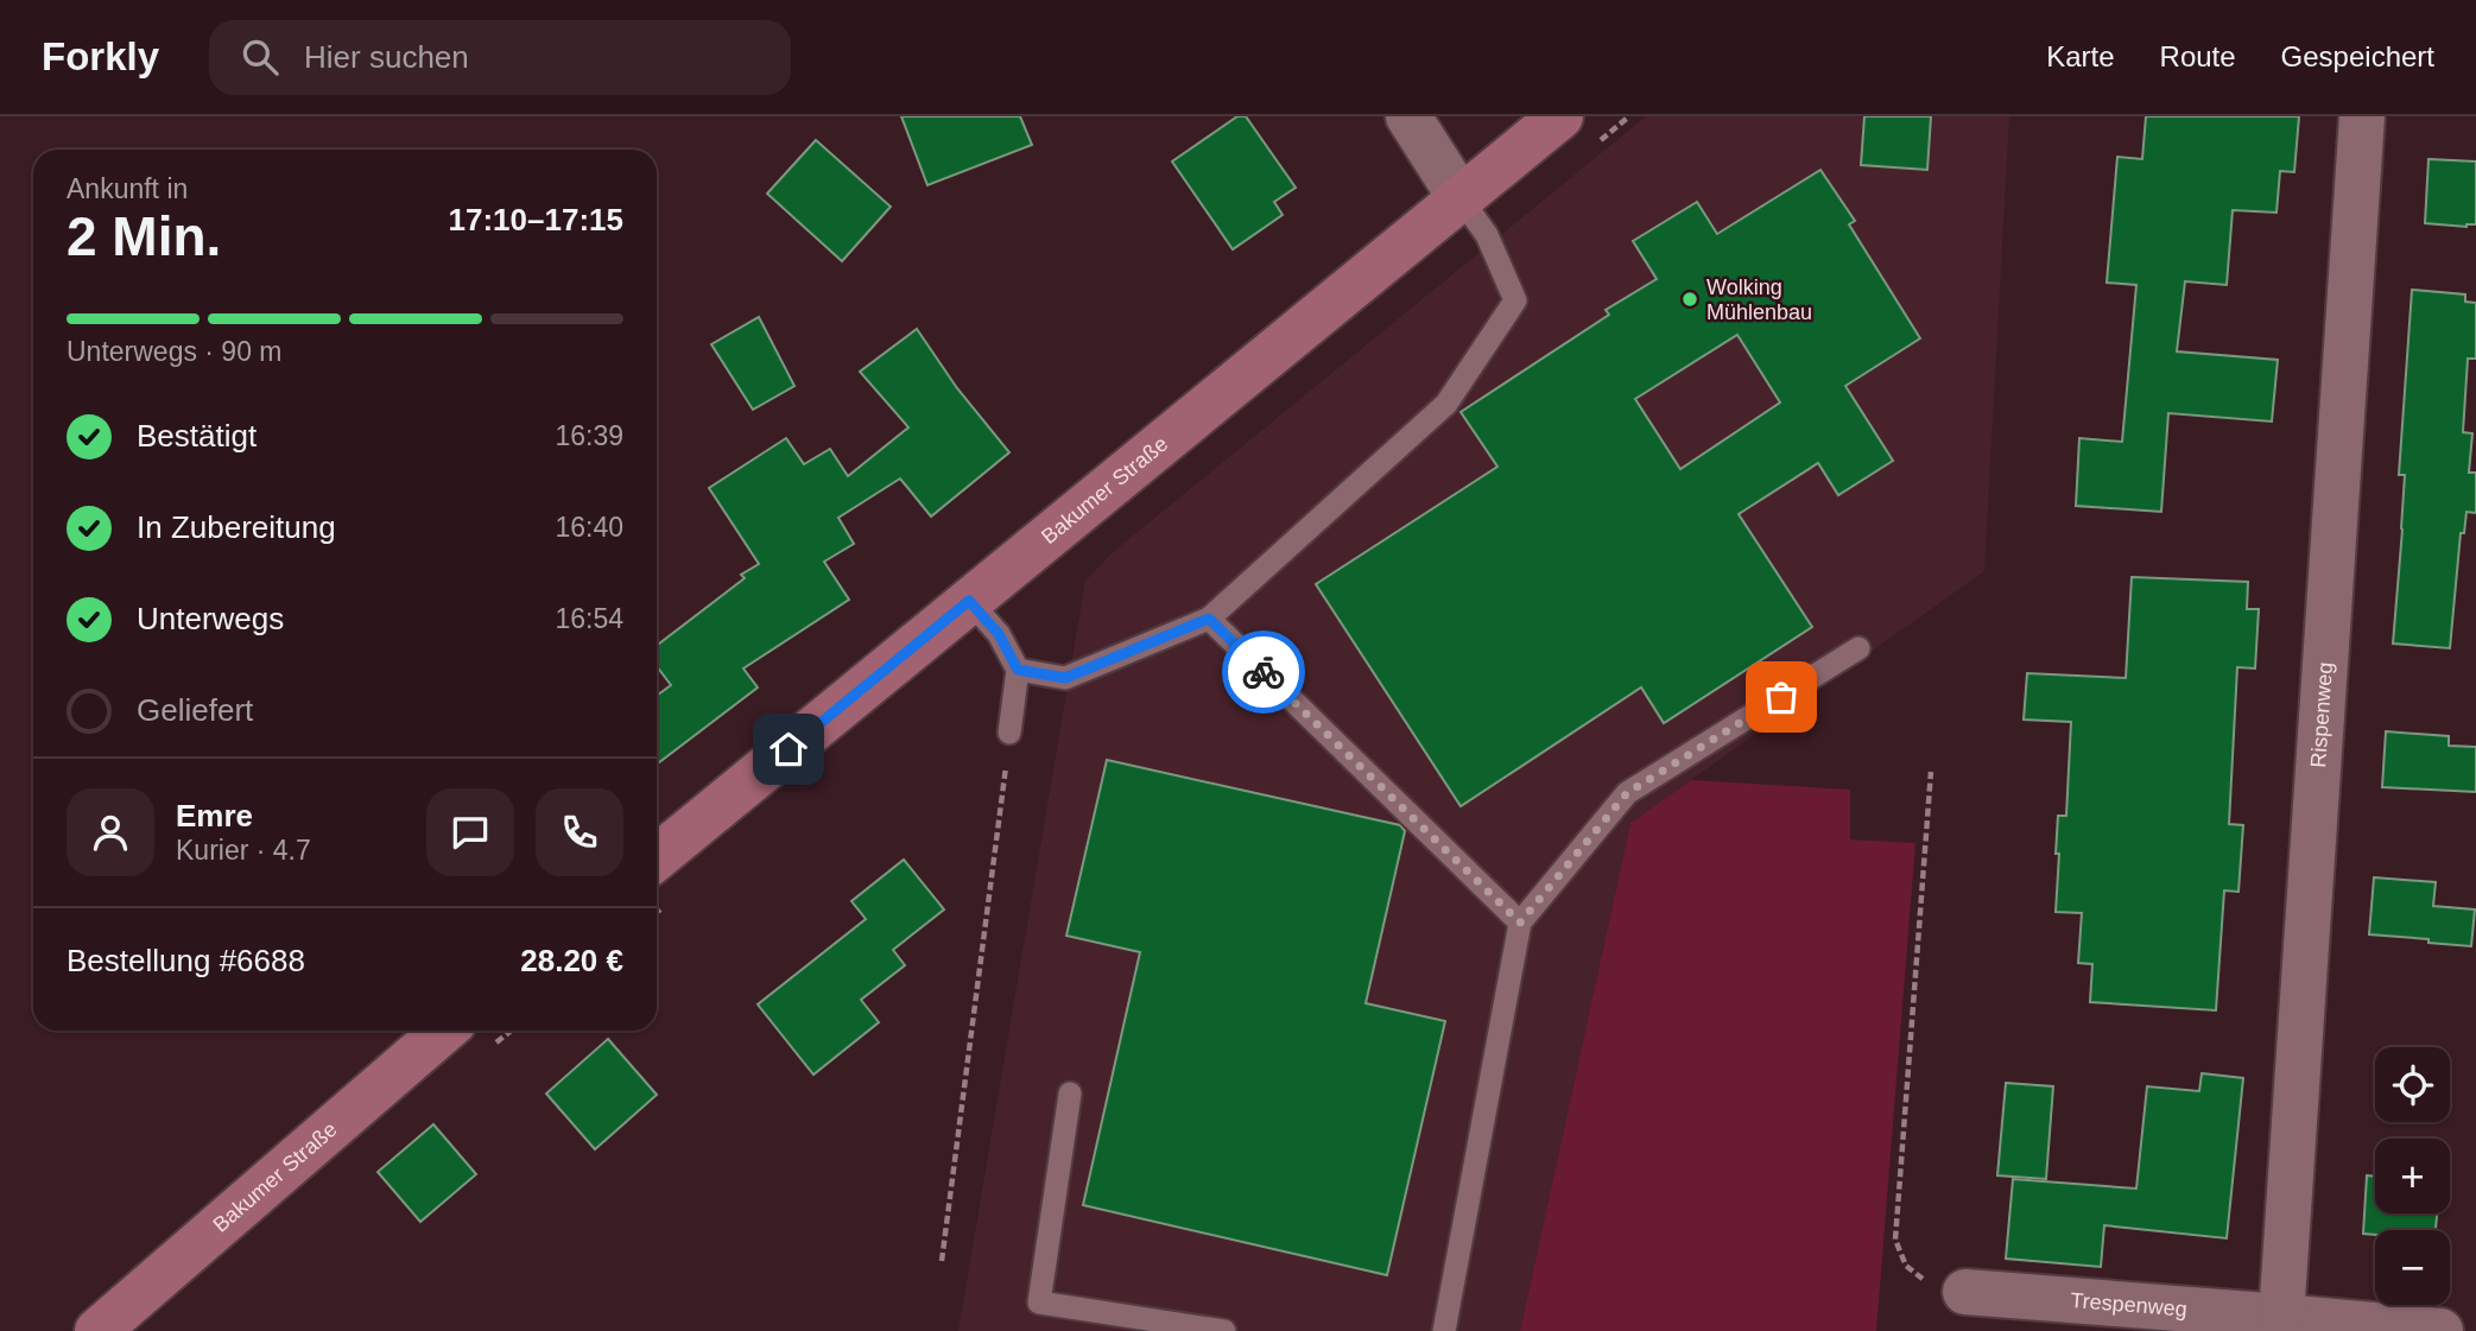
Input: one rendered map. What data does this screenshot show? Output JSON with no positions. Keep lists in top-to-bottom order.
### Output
{
  "streets": {
    "street": ["Bakumer Straße", "Rispenweg", "Trespenweg"]
  },
  "crossings": [
    ["Rispenweg", "Trespenweg"]
  ],
  "places": ["Wolking Mühlenbau"],
  "page": {
    "header": "Forkly",
    "search": "Hier suchen",
    "nav": ["Karte", "Route", "Gespeichert"],
    "heading": ["2 Min.", "Ankunft in", "17:10–17:15"],
    "panel": [
      "Emre",
      "Kurier · 4.7",
      "Bestellung #6688",
      "28.20 €"
    ],
    "bar": "Unterwegs · 90 m",
    "list": [
      ["Bestätigt", "16:39"],
      ["In Zubereitung", "16:40"],
      ["Unterwegs", "16:54"],
      "Geliefert"
    ],
    "map_buttons": ["+", "−"]
  }
}
